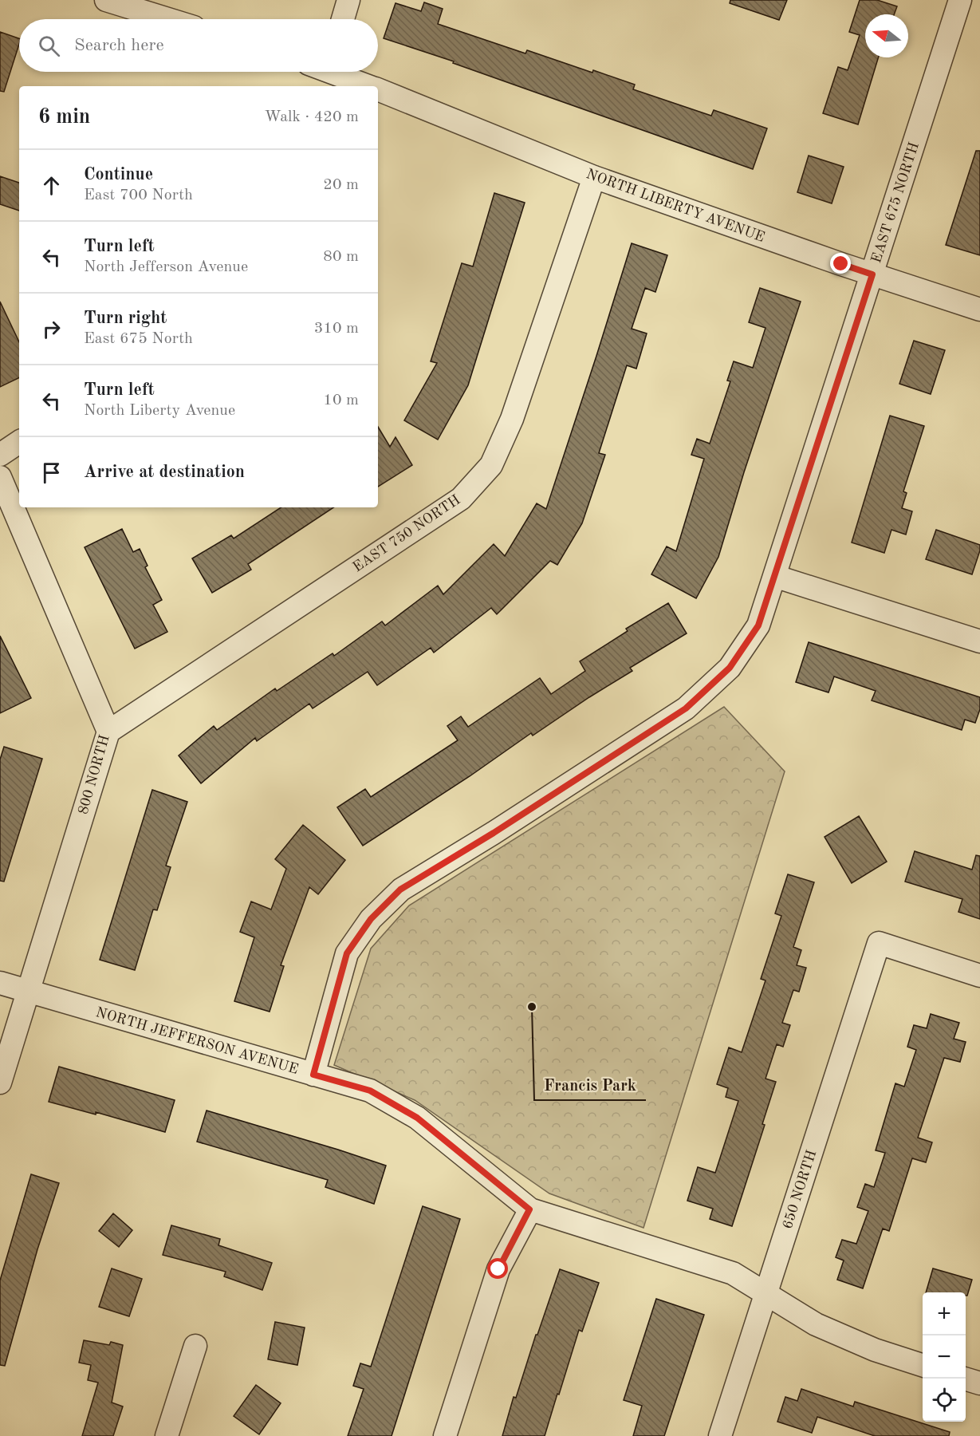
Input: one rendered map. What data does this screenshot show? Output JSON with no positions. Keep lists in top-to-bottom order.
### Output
{
  "streets": {
    "street": [
      "EAST 675 NORTH",
      "NORTH LIBERTY AVENUE",
      "EAST 750 NORTH",
      "800 NORTH",
      "NORTH JEFFERSON AVENUE",
      "650 NORTH"
    ]
  },
  "crossings": [
    ["EAST 675 NORTH", "NORTH LIBERTY AVENUE"],
    ["EAST 675 NORTH", "NORTH JEFFERSON AVENUE"],
    ["NORTH LIBERTY AVENUE", "EAST 750 NORTH"],
    ["EAST 750 NORTH", "800 NORTH"],
    ["800 NORTH", "NORTH JEFFERSON AVENUE"],
    ["NORTH JEFFERSON AVENUE", "650 NORTH"]
  ],
  "places": ["Francis Park"],
  "north": "left",
  "page": {
    "search": "Search here",
    "heading": ["6 min", "Walk · 420 m"],
    "list": [
      ["Continue", "East 700 North", "20 m"],
      ["Turn left", "North Jefferson Avenue", "80 m"],
      ["Turn right", "East 675 North", "310 m"],
      ["Turn left", "North Liberty Avenue", "10 m"],
      "Arrive at destination"
    ],
    "map_buttons": ["+", "−"]
  }
}
